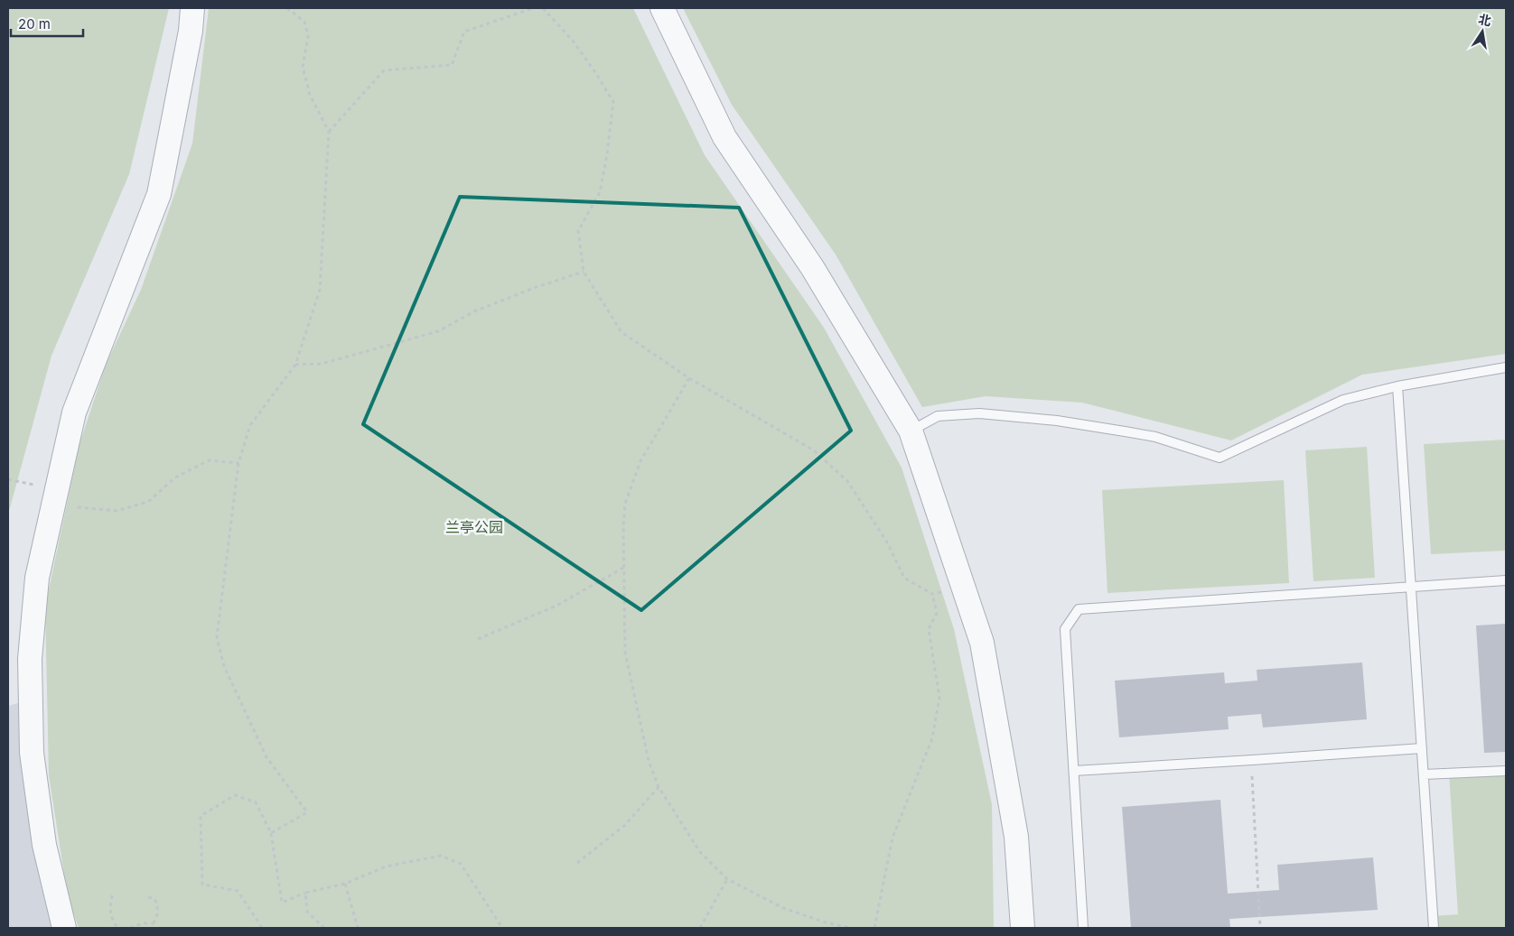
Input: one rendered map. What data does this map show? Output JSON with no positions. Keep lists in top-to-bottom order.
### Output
{
  "parks": ["兰亭公园"],
  "scale_bar": "20 m",
  "north": "top"
}
